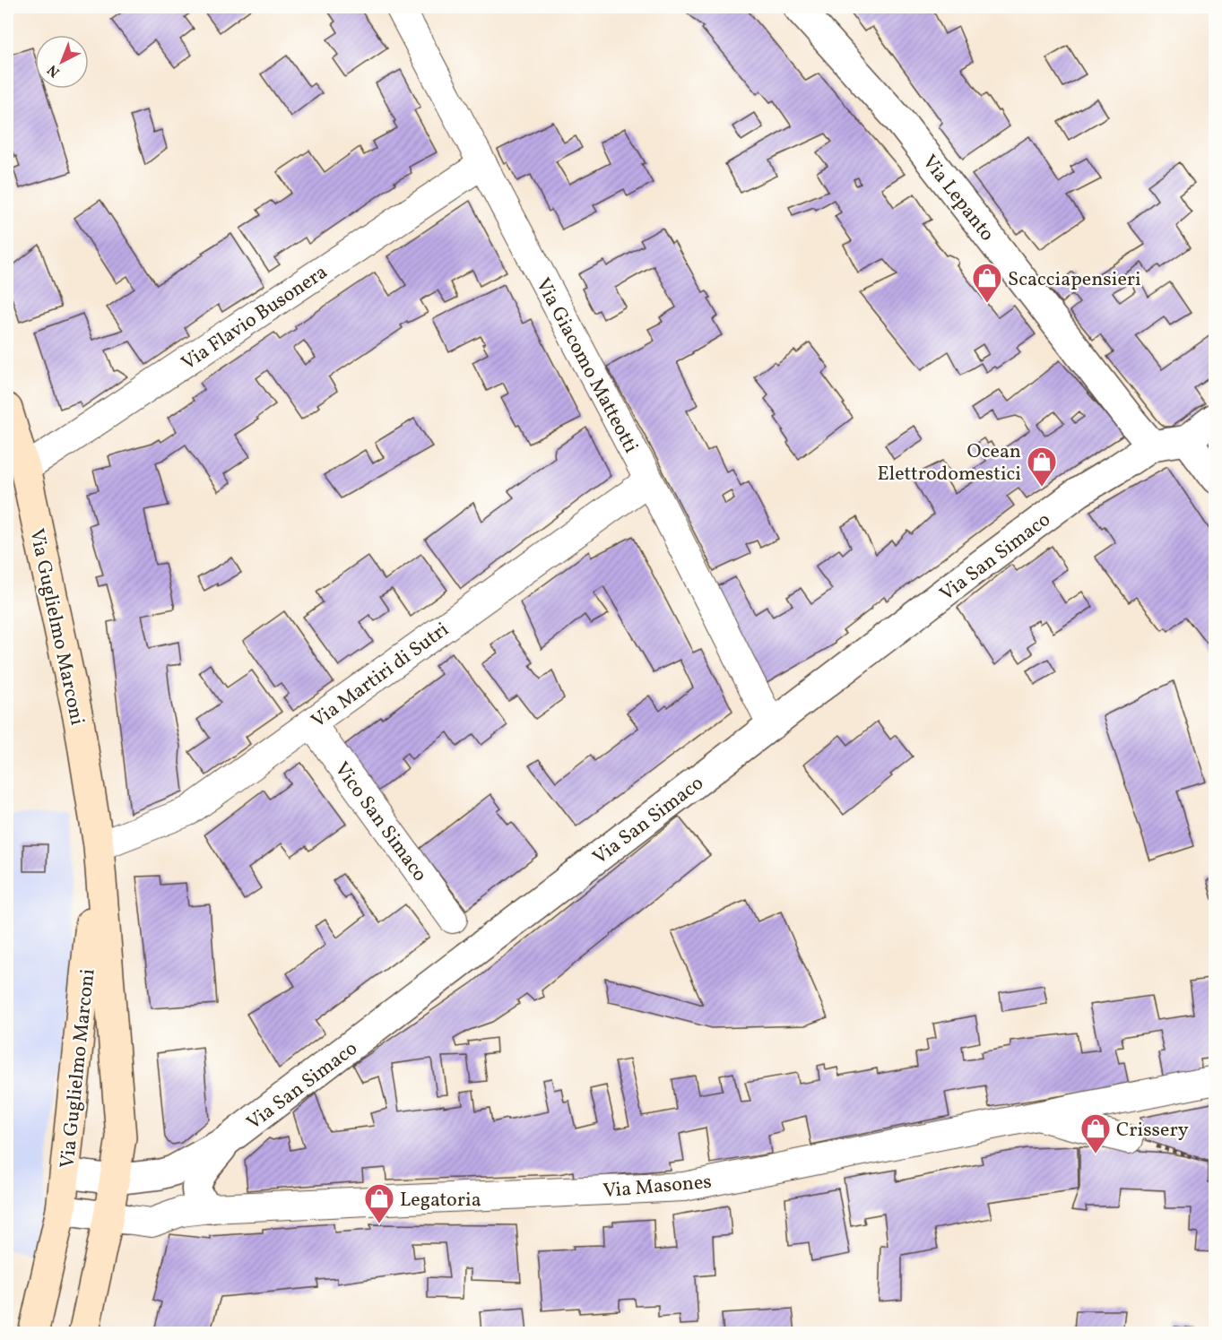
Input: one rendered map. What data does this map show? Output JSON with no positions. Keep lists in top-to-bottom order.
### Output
{
  "streets": {
    "main road": ["Via Guglielmo Marconi"],
    "street": [
      "Via Lepanto",
      "Via Flavio Busonera",
      "Via Giacomo Matteotti",
      "Via San Simaco",
      "Via Martiri di Sutri",
      "Vico San Simaco",
      "Via Masones"
    ]
  },
  "crossings": [
    ["Via Lepanto", "Via San Simaco"],
    ["Via Flavio Busonera", "Via Giacomo Matteotti"],
    ["Via Flavio Busonera", "Via Guglielmo Marconi"],
    ["Via Giacomo Matteotti", "Via San Simaco"],
    ["Via Giacomo Matteotti", "Via Martiri di Sutri"],
    ["Via San Simaco", "Via Guglielmo Marconi"],
    ["Via Guglielmo Marconi", "Via Martiri di Sutri"],
    ["Via Guglielmo Marconi", "Via Masones"],
    ["Via Martiri di Sutri", "Vico San Simaco"]
  ],
  "places": {
    "shop": [
      "Scacciapensieri",
      "Ocean Elettrodomestici",
      "Crissery",
      "Legatoria"
    ]
  },
  "north": "bottom left"
}
